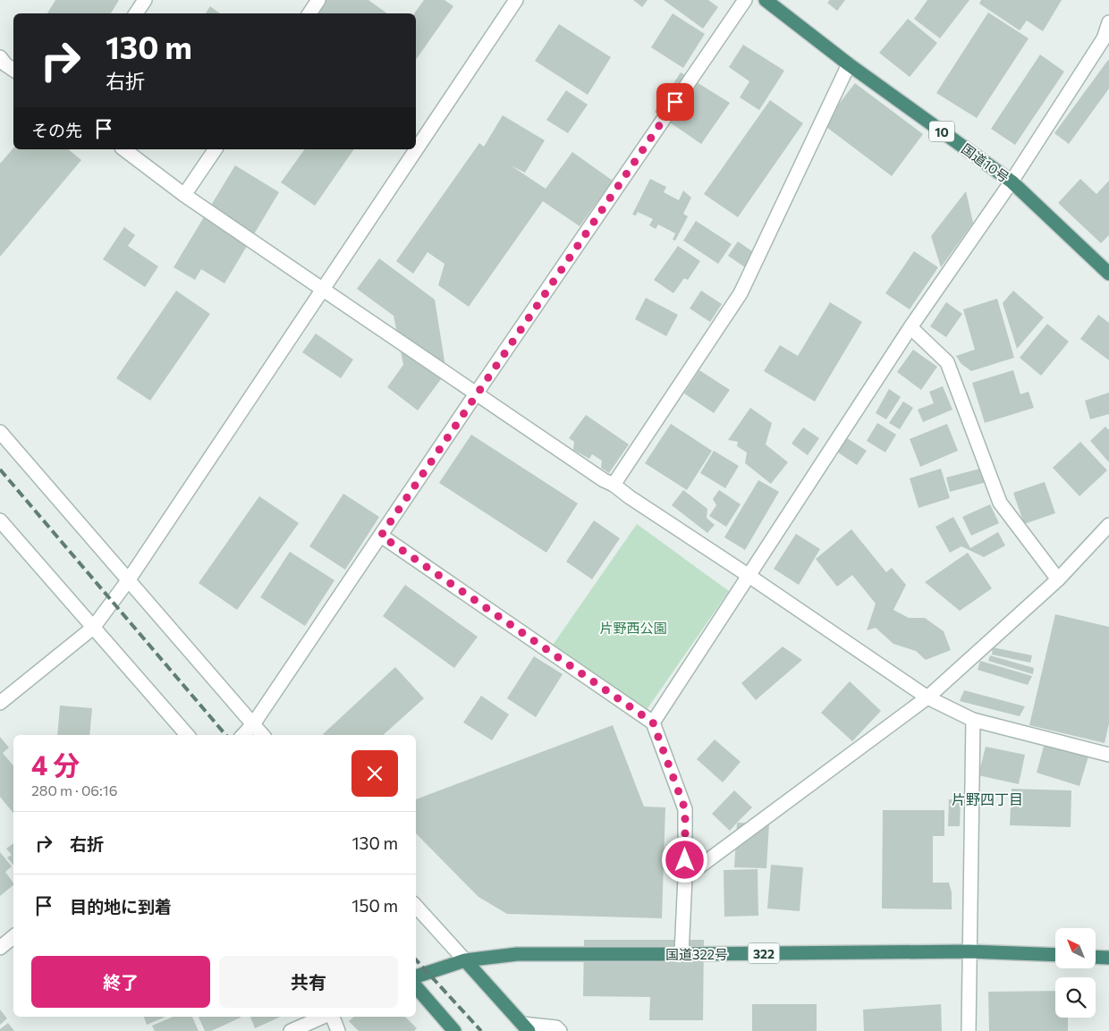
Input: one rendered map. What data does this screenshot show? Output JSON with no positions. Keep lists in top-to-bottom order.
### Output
{
  "streets": {
    "highway": [
      "10",
      "国道10号",
      "322",
      "国道322号"
    ]
  },
  "districts": ["片野四丁目"],
  "parks": ["片野西公園"],
  "north": "top left",
  "page": {
    "turn": ["130 m", "右折"],
    "then": "その先",
    "heading": ["4 分", "280 m · 06:16"],
    "list": [
      {
        "name": "右折",
        "value": "130 m"
      },
      {
        "name": "目的地に到着",
        "value": "150 m"
      }
    ],
    "buttons": ["終了", "共有"]
  }
}
